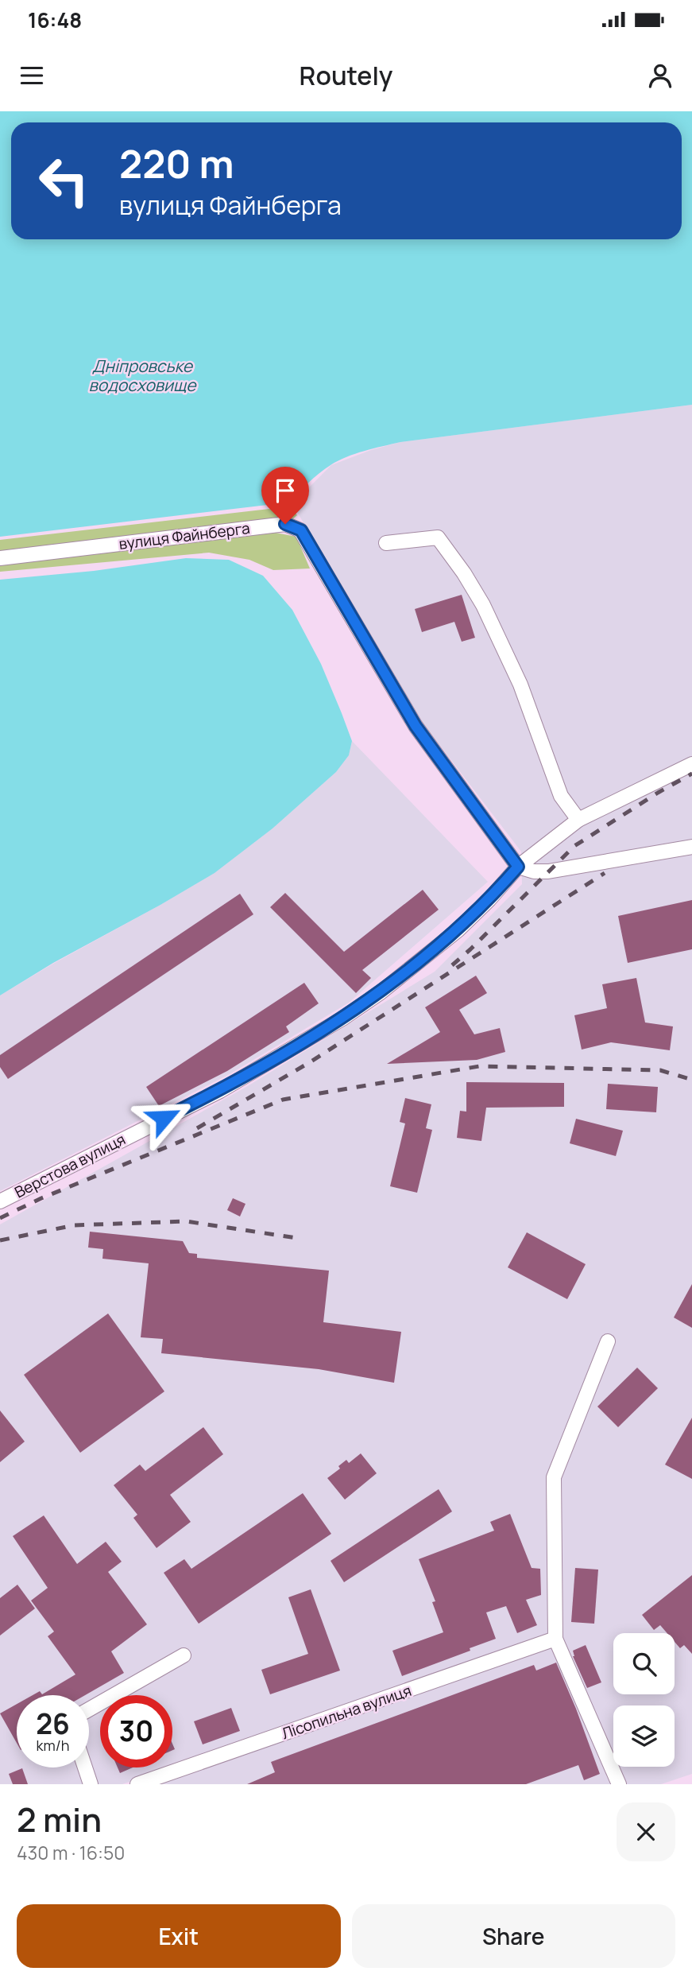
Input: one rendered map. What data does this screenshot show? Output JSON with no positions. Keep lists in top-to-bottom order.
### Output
{
  "streets": {
    "street": ["вулиця Файнберга", "Верстова вулиця", "Лісопильна вулиця"]
  },
  "crossings": [
    ["вулиця Файнберга", "Верстова вулиця"]
  ],
  "water": ["Дніпровське водосховище"],
  "page": {
    "status": "16:48",
    "header": "Routely",
    "turn": ["220 m", "вулиця Файнберга"],
    "speed": "26 km/h",
    "limit": "30",
    "heading": ["2 min", "430 m · 16:50"],
    "buttons": ["Exit", "Share"]
  }
}
